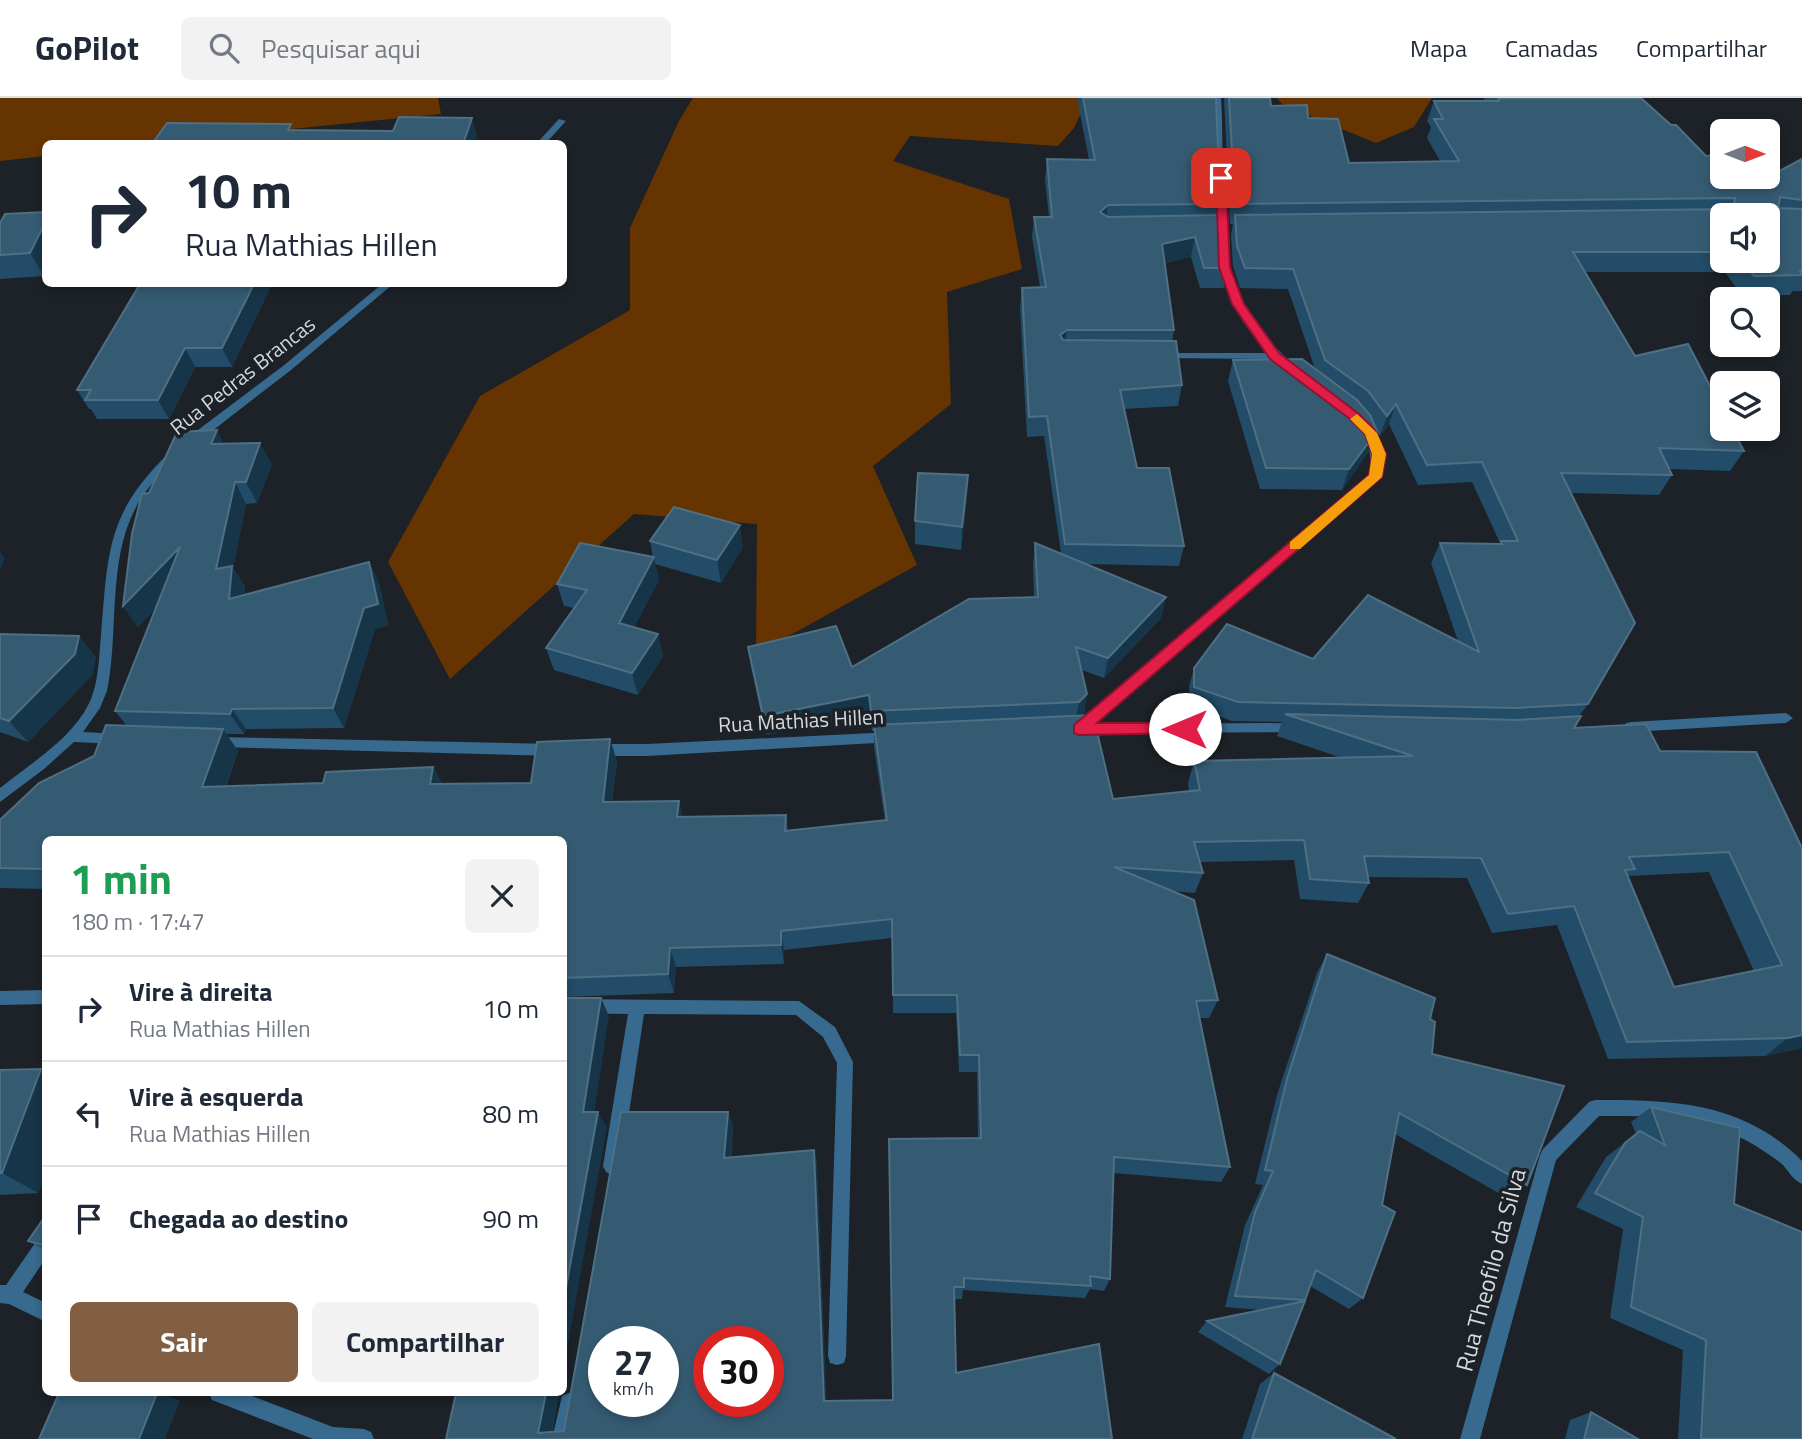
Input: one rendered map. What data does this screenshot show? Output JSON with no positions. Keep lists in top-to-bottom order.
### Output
{
  "streets": {
    "street": ["Rua Pedras Brancas", "Rua Mathias Hillen", "Rua Theofilo da Silva"]
  },
  "north": "right",
  "page": {
    "header": "GoPilot",
    "search": "Pesquisar aqui",
    "nav": ["Mapa", "Camadas", "Compartilhar"],
    "turn": ["10 m", "Rua Mathias Hillen"],
    "heading": ["1 min", "180 m · 17:47"],
    "list": [
      {
        "name": "Vire à direita",
        "note": "Rua Mathias Hillen",
        "value": "10 m"
      },
      {
        "name": "Vire à esquerda",
        "note": "Rua Mathias Hillen",
        "value": "80 m"
      },
      {
        "name": "Chegada ao destino",
        "value": "90 m"
      }
    ],
    "buttons": ["Sair", "Compartilhar"],
    "speed": "27 km/h",
    "limit": "30"
  }
}
